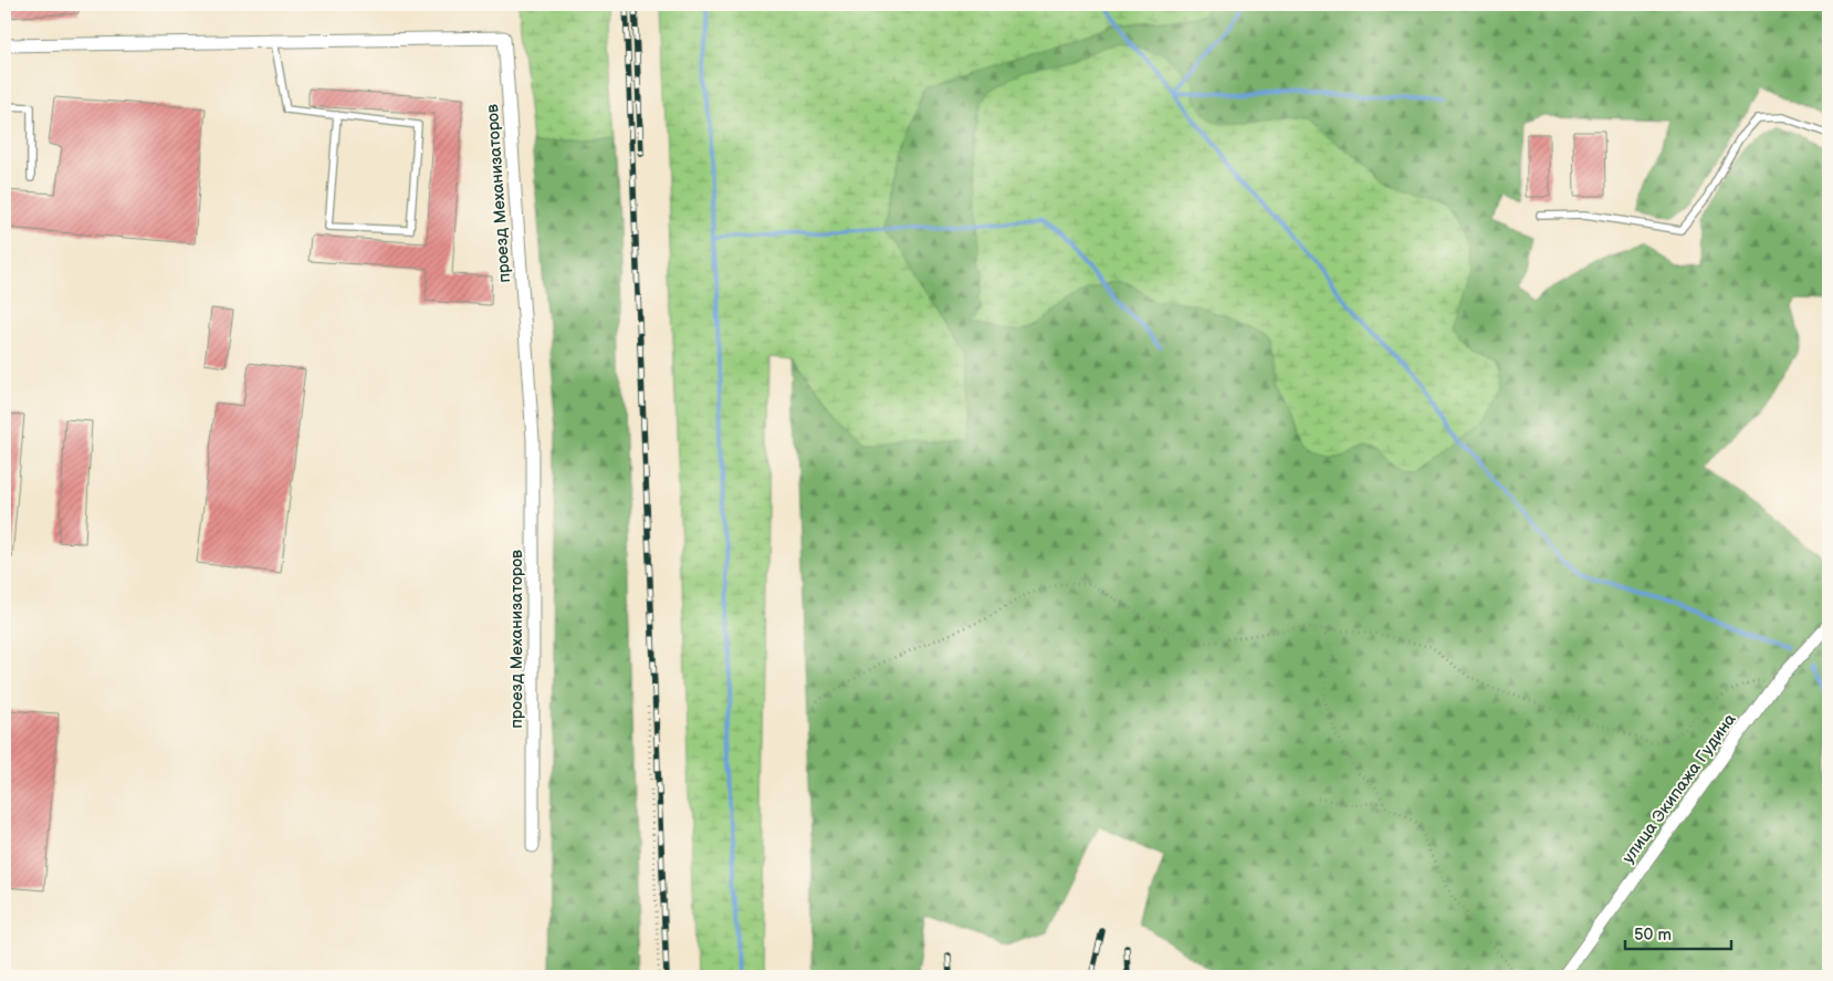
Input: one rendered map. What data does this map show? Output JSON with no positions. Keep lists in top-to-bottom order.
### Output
{
  "streets": {
    "street": ["проезд Механизаторов", "улица Экипажа Гудина"]
  },
  "scale_bar": "50 m"
}
